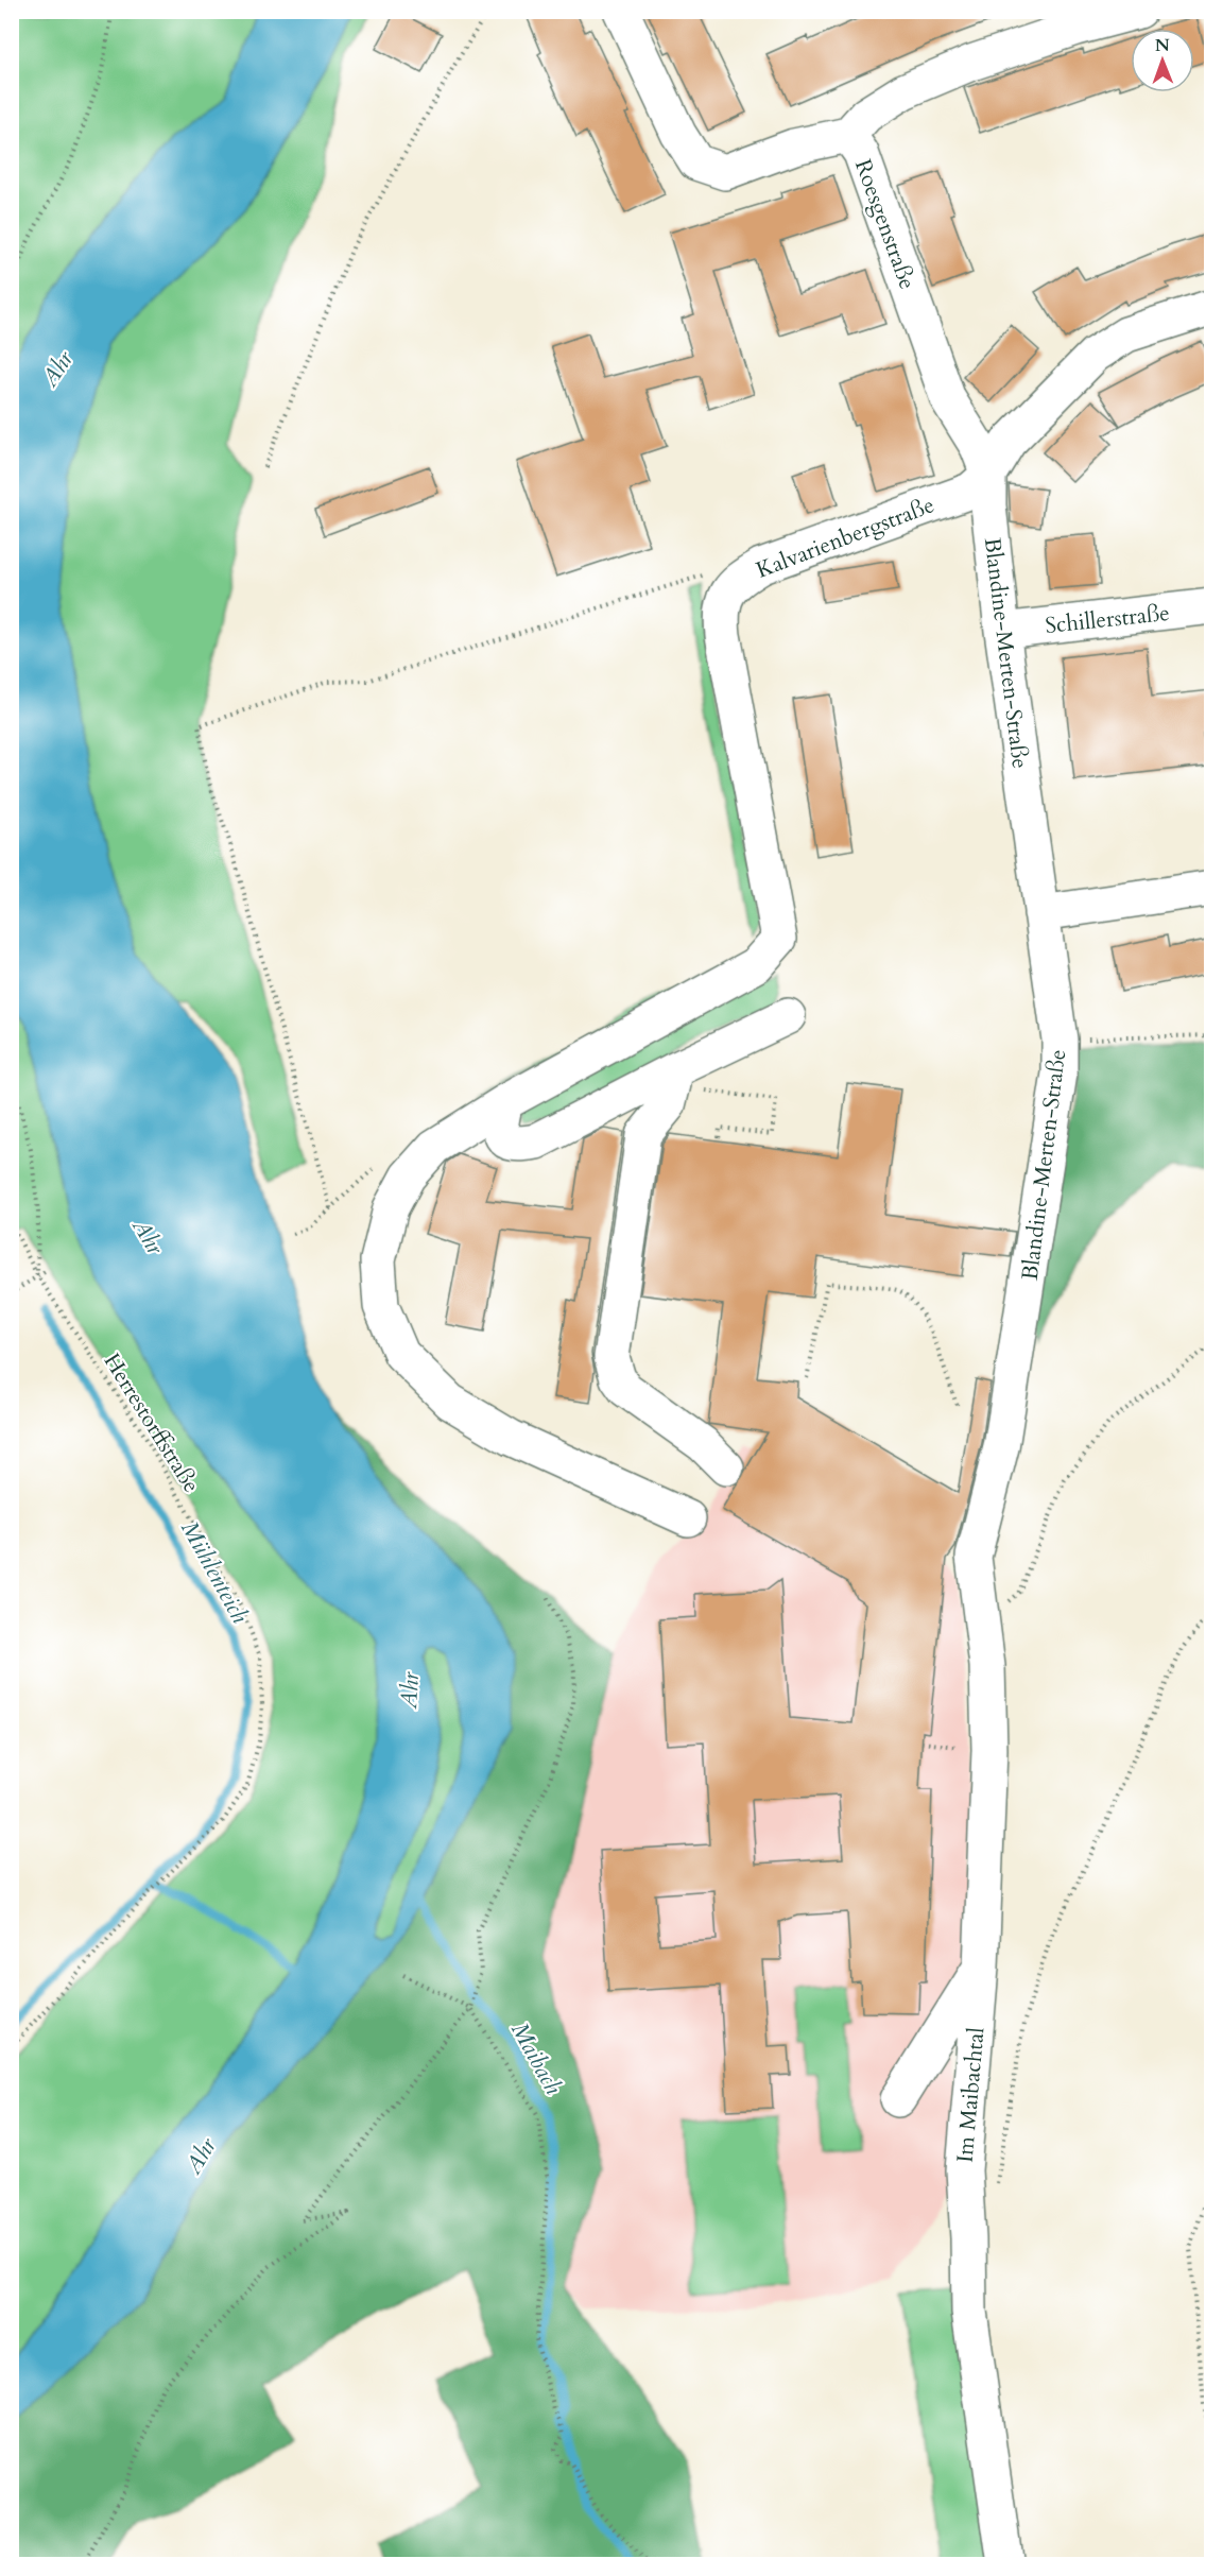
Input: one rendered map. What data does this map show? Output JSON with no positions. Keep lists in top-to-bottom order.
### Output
{
  "streets": {
    "street": [
      "Roesgenstraße",
      "Kalvarienbergstraße",
      "Schillerstraße",
      "Blandine-Merten-Straße",
      "Im Maibachtal"
    ],
    "path": ["Herrestorffstraße"]
  },
  "crossings": [
    ["Roesgenstraße", "Kalvarienbergstraße"],
    ["Roesgenstraße", "Blandine-Merten-Straße"],
    ["Kalvarienbergstraße", "Blandine-Merten-Straße"],
    ["Schillerstraße", "Blandine-Merten-Straße"],
    ["Blandine-Merten-Straße", "Im Maibachtal"]
  ],
  "water": ["Ahr", "Mühlenteich", "Maibach"],
  "north": "top"
}
